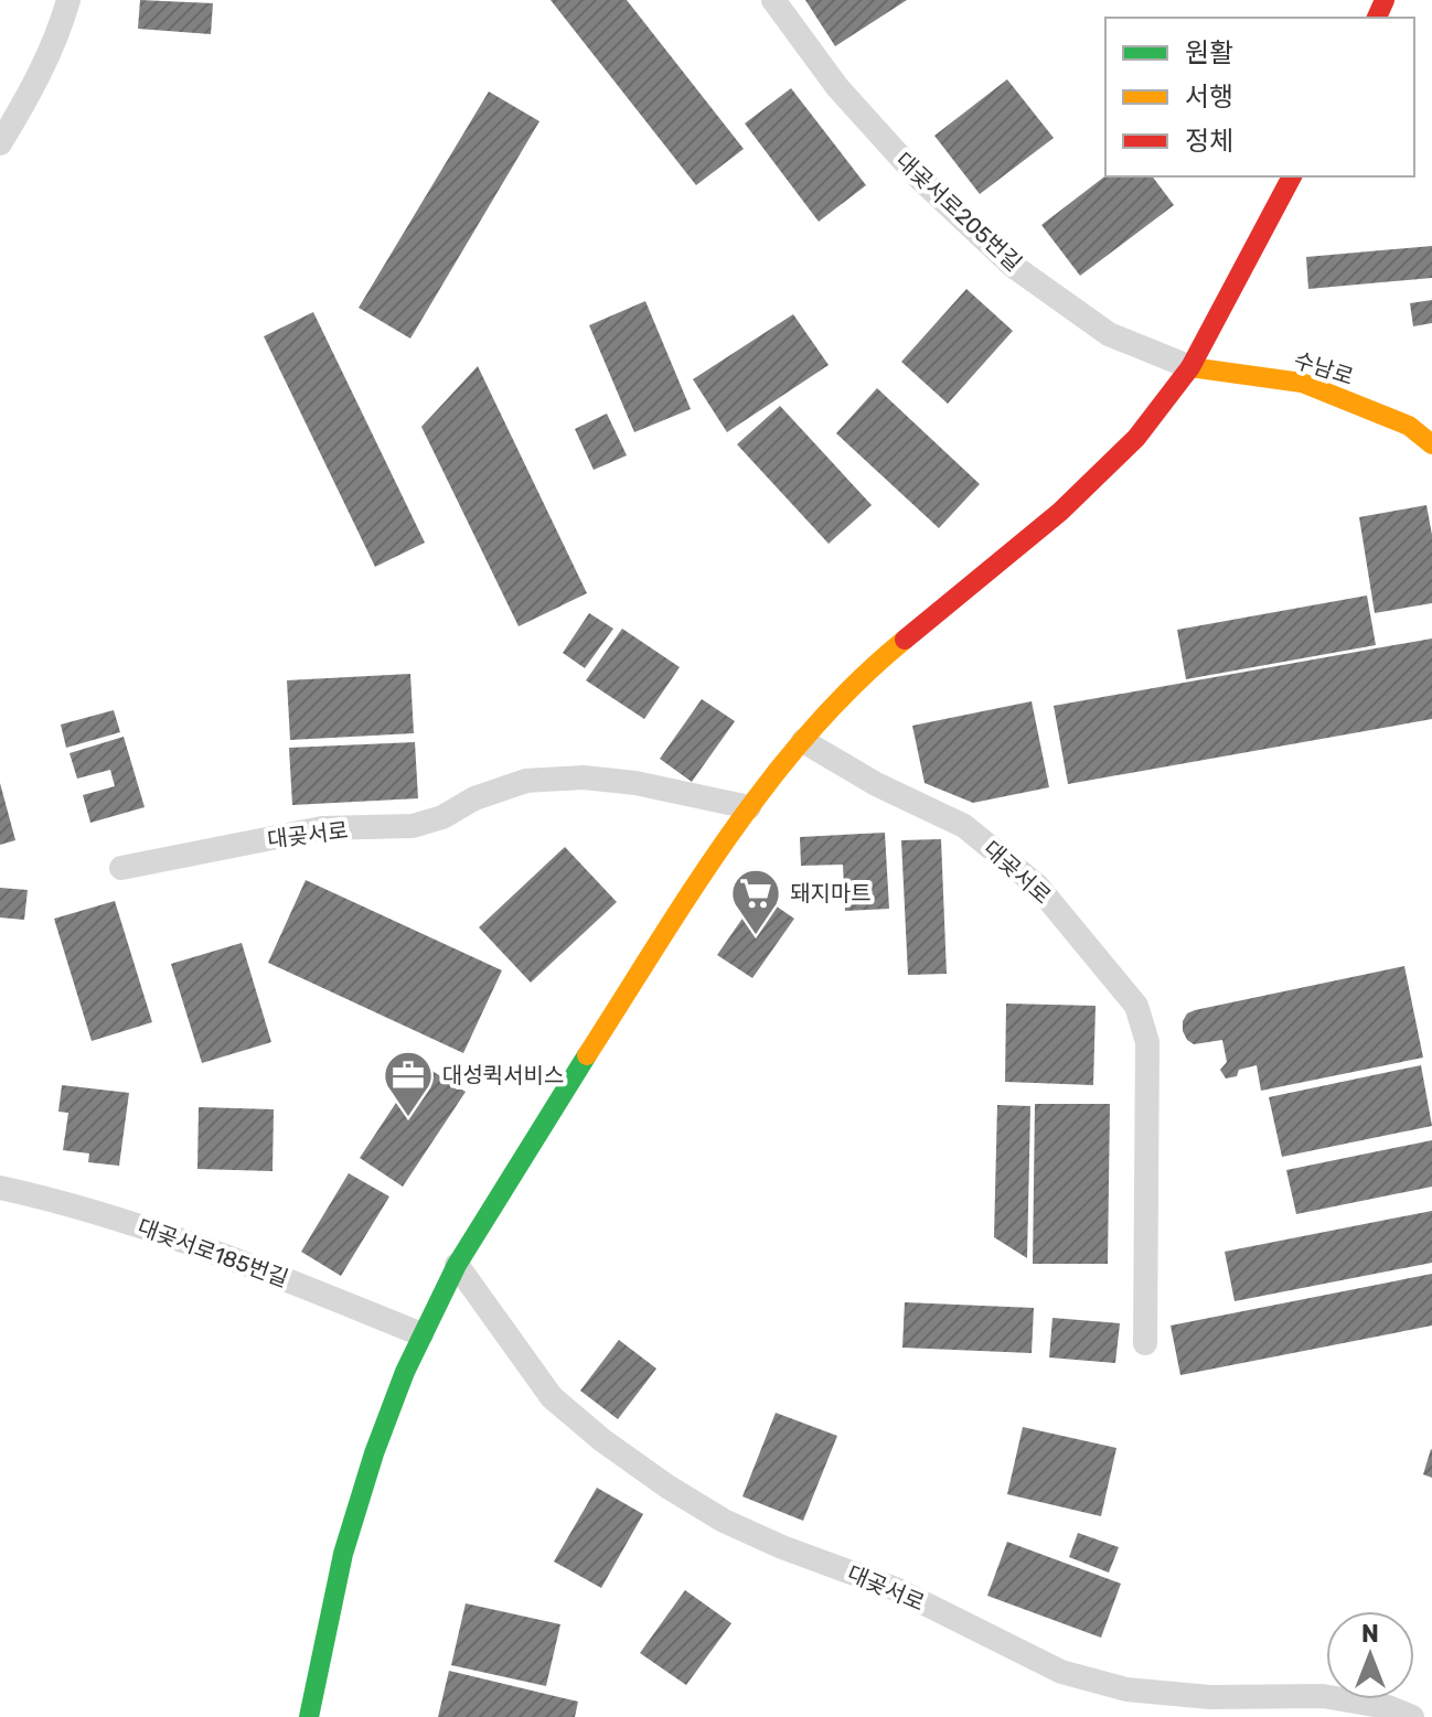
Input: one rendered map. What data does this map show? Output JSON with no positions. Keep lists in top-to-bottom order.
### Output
{
  "streets": {
    "street": ["수남로"],
    "lane": ["대곶서로205번길", "대곶서로", "대곶서로185번길"]
  },
  "crossings": [
    ["대곶서로205번길", "수남로"]
  ],
  "places": {
    "supermarket": ["돼지마트"],
    "office": ["대성퀵서비스"]
  },
  "legend": ["원활", "서행", "정체"],
  "north": "top"
}
